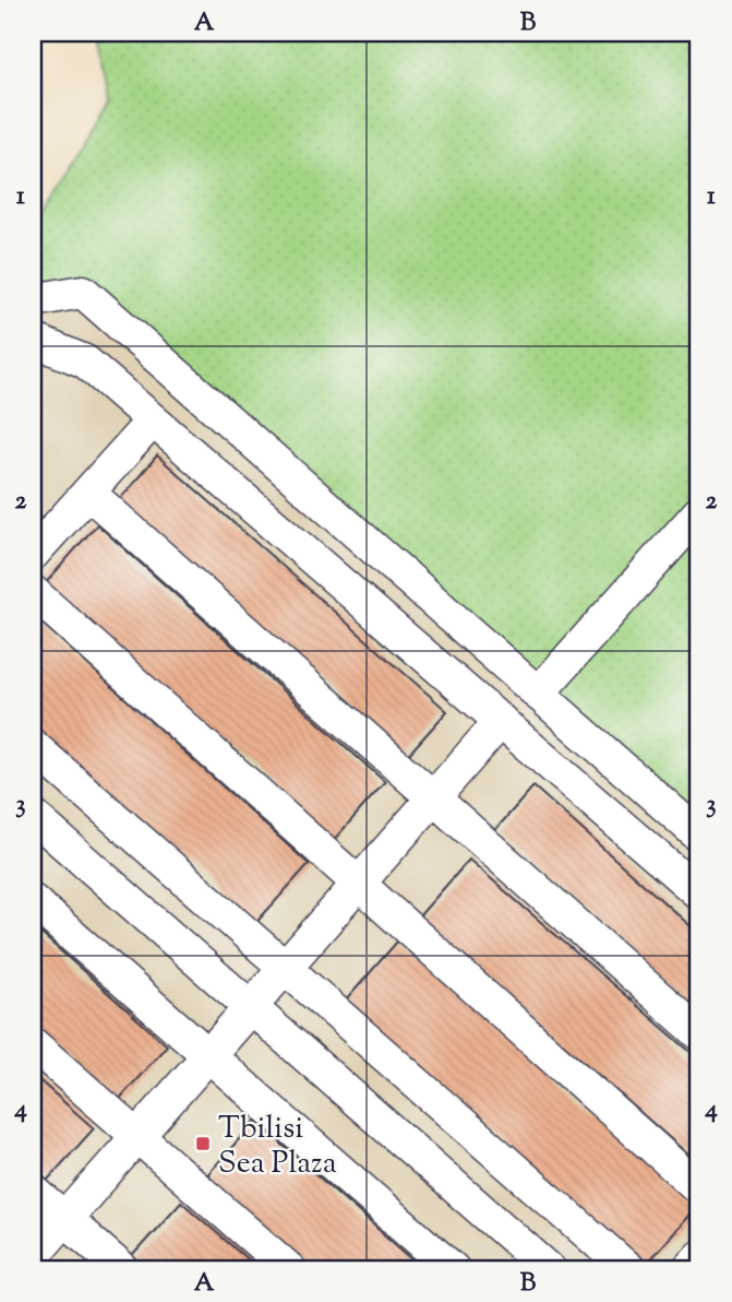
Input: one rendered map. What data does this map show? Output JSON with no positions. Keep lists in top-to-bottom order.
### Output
{
  "places": {
    "transit": ["Tbilisi Sea Plaza"]
  },
  "grid": {
    "columns": ["A", "B"],
    "rows": [
      "1",
      "2",
      "3",
      "4"
    ]
  }
}
